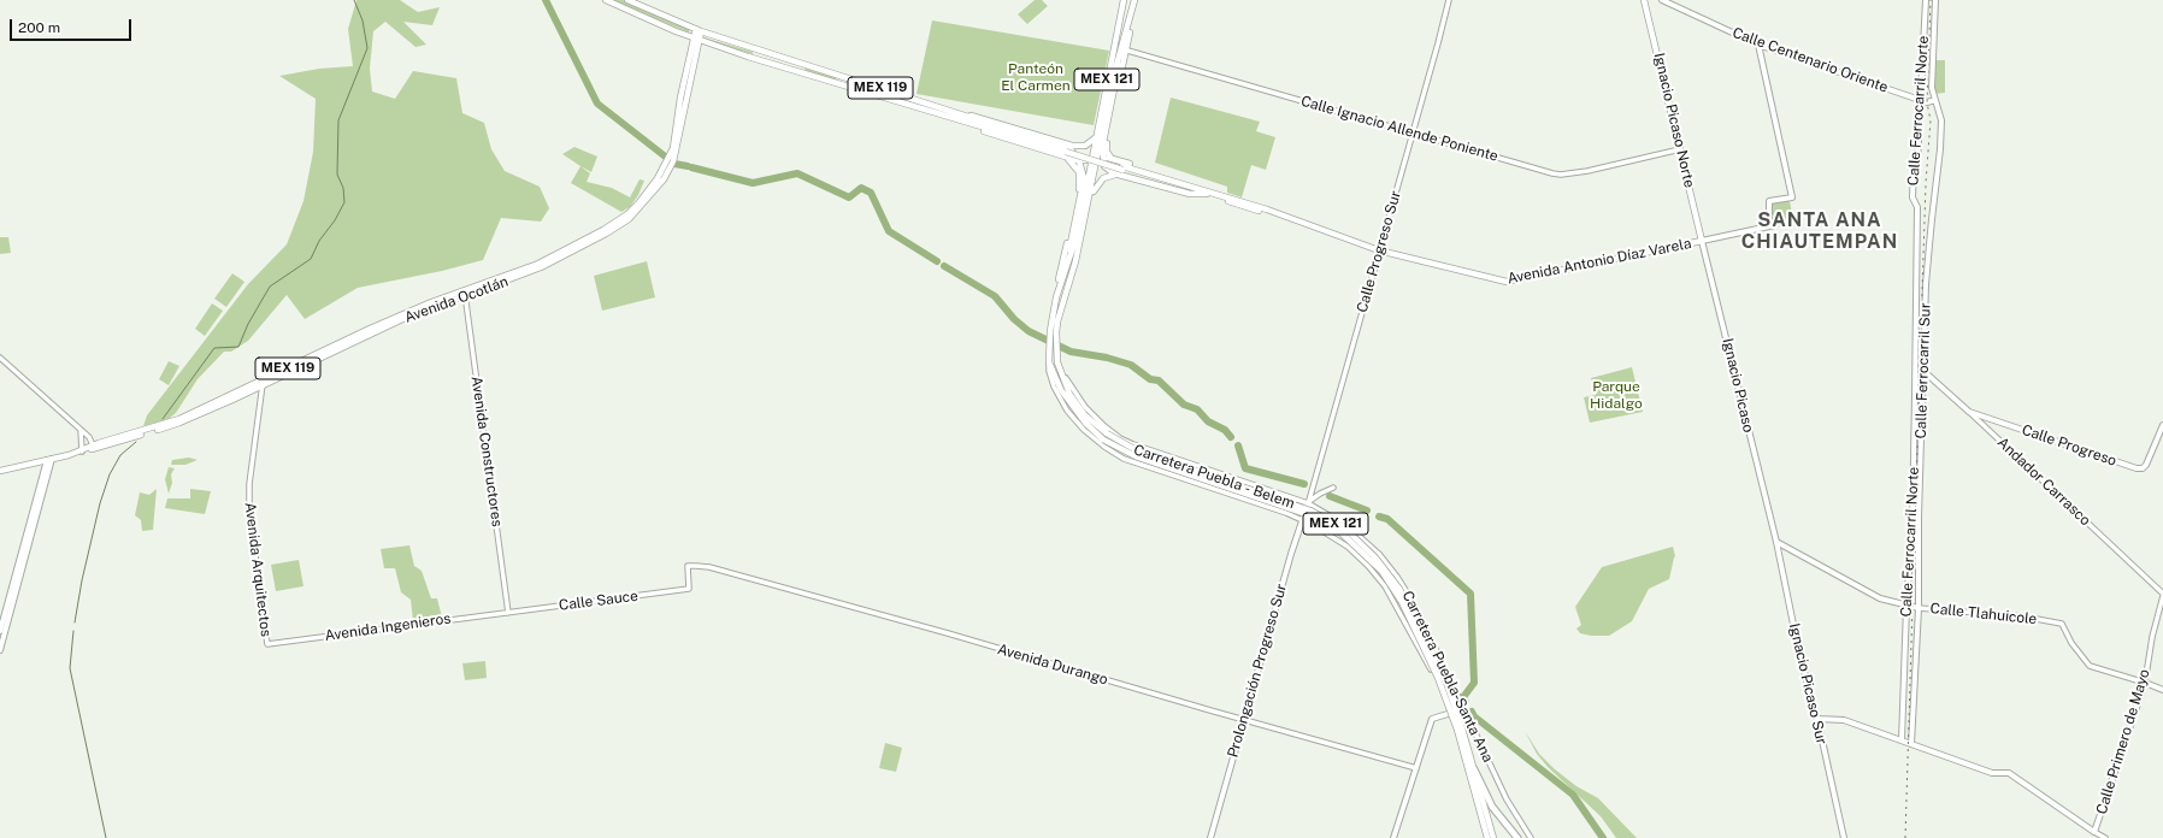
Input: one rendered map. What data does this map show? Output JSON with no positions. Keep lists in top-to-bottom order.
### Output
{
  "streets": {
    "main road": [
      "Calle Centenario Oriente",
      "MEX 121",
      "MEX 119",
      "Calle Ferrocarril Norte",
      "Ignacio Picaso Norte",
      "Avenida Antonio Díaz Varela",
      "Avenida Ocotlán",
      "Calle Ferrocarril Sur",
      "Ignacio Picaso",
      "Calle Progreso",
      "Carretera Puebla - Belem",
      "Andador Carrasco",
      "Calle Tlahuicole",
      "Prolongación Progreso Sur",
      "Ignacio Picaso Sur",
      "Calle Primero de Mayo"
    ],
    "street": [
      "Calle Ignacio Allende Poniente",
      "Calle Progreso Sur",
      "Avenida Constructores",
      "Avenida Arquitectos",
      "Calle Sauce",
      "Avenida Ingenieros",
      "Avenida Durango",
      "Carretera Puebla-Santa Ana"
    ]
  },
  "crossings": [
    ["Calle Centenario Oriente", "Calle Ferrocarril Norte"],
    ["Calle Centenario Oriente", "Calle Ferrocarril Sur"],
    ["MEX 121", "Calle Ignacio Allende Poniente"],
    ["MEX 119", "Avenida Ocotlán"],
    ["Calle Ferrocarril Norte", "Calle Tlahuicole"],
    ["Ignacio Picaso Norte", "Calle Ignacio Allende Poniente"],
    ["Ignacio Picaso Norte", "Avenida Antonio Díaz Varela"],
    ["Ignacio Picaso Norte", "Ignacio Picaso"],
    ["Calle Ignacio Allende Poniente", "Calle Progreso Sur"],
    ["Calle Progreso Sur", "Avenida Antonio Díaz Varela"],
    ["Calle Progreso Sur", "Prolongación Progreso Sur"],
    ["Calle Progreso Sur", "Carretera Puebla-Santa Ana"],
    ["Avenida Antonio Díaz Varela", "Ignacio Picaso"],
    ["Avenida Ocotlán", "Avenida Constructores"],
    ["Avenida Ocotlán", "Avenida Arquitectos"],
    ["Calle Ferrocarril Sur", "Andador Carrasco"],
    ["Calle Ferrocarril Sur", "Calle Tlahuicole"],
    ["Ignacio Picaso", "Ignacio Picaso Sur"],
    ["Calle Progreso", "Andador Carrasco"],
    ["Avenida Constructores", "Calle Sauce"],
    ["Avenida Constructores", "Avenida Ingenieros"],
    ["Carretera Puebla - Belem", "Prolongación Progreso Sur"],
    ["Carretera Puebla - Belem", "Carretera Puebla-Santa Ana"],
    ["Andador Carrasco", "Calle Primero de Mayo"],
    ["Avenida Arquitectos", "Avenida Ingenieros"],
    ["Calle Sauce", "Avenida Ingenieros"],
    ["Calle Sauce", "Avenida Durango"],
    ["Calle Tlahuicole", "Ignacio Picaso Sur"],
    ["Calle Tlahuicole", "Calle Primero de Mayo"],
    ["Avenida Durango", "Prolongación Progreso Sur"],
    ["Prolongación Progreso Sur", "Carretera Puebla-Santa Ana"]
  ],
  "districts": ["SANTA ANA CHIAUTEMPAN"],
  "parks": ["Panteón El Carmen", "Parque Hidalgo"],
  "scale_bar": "200 m"
}
